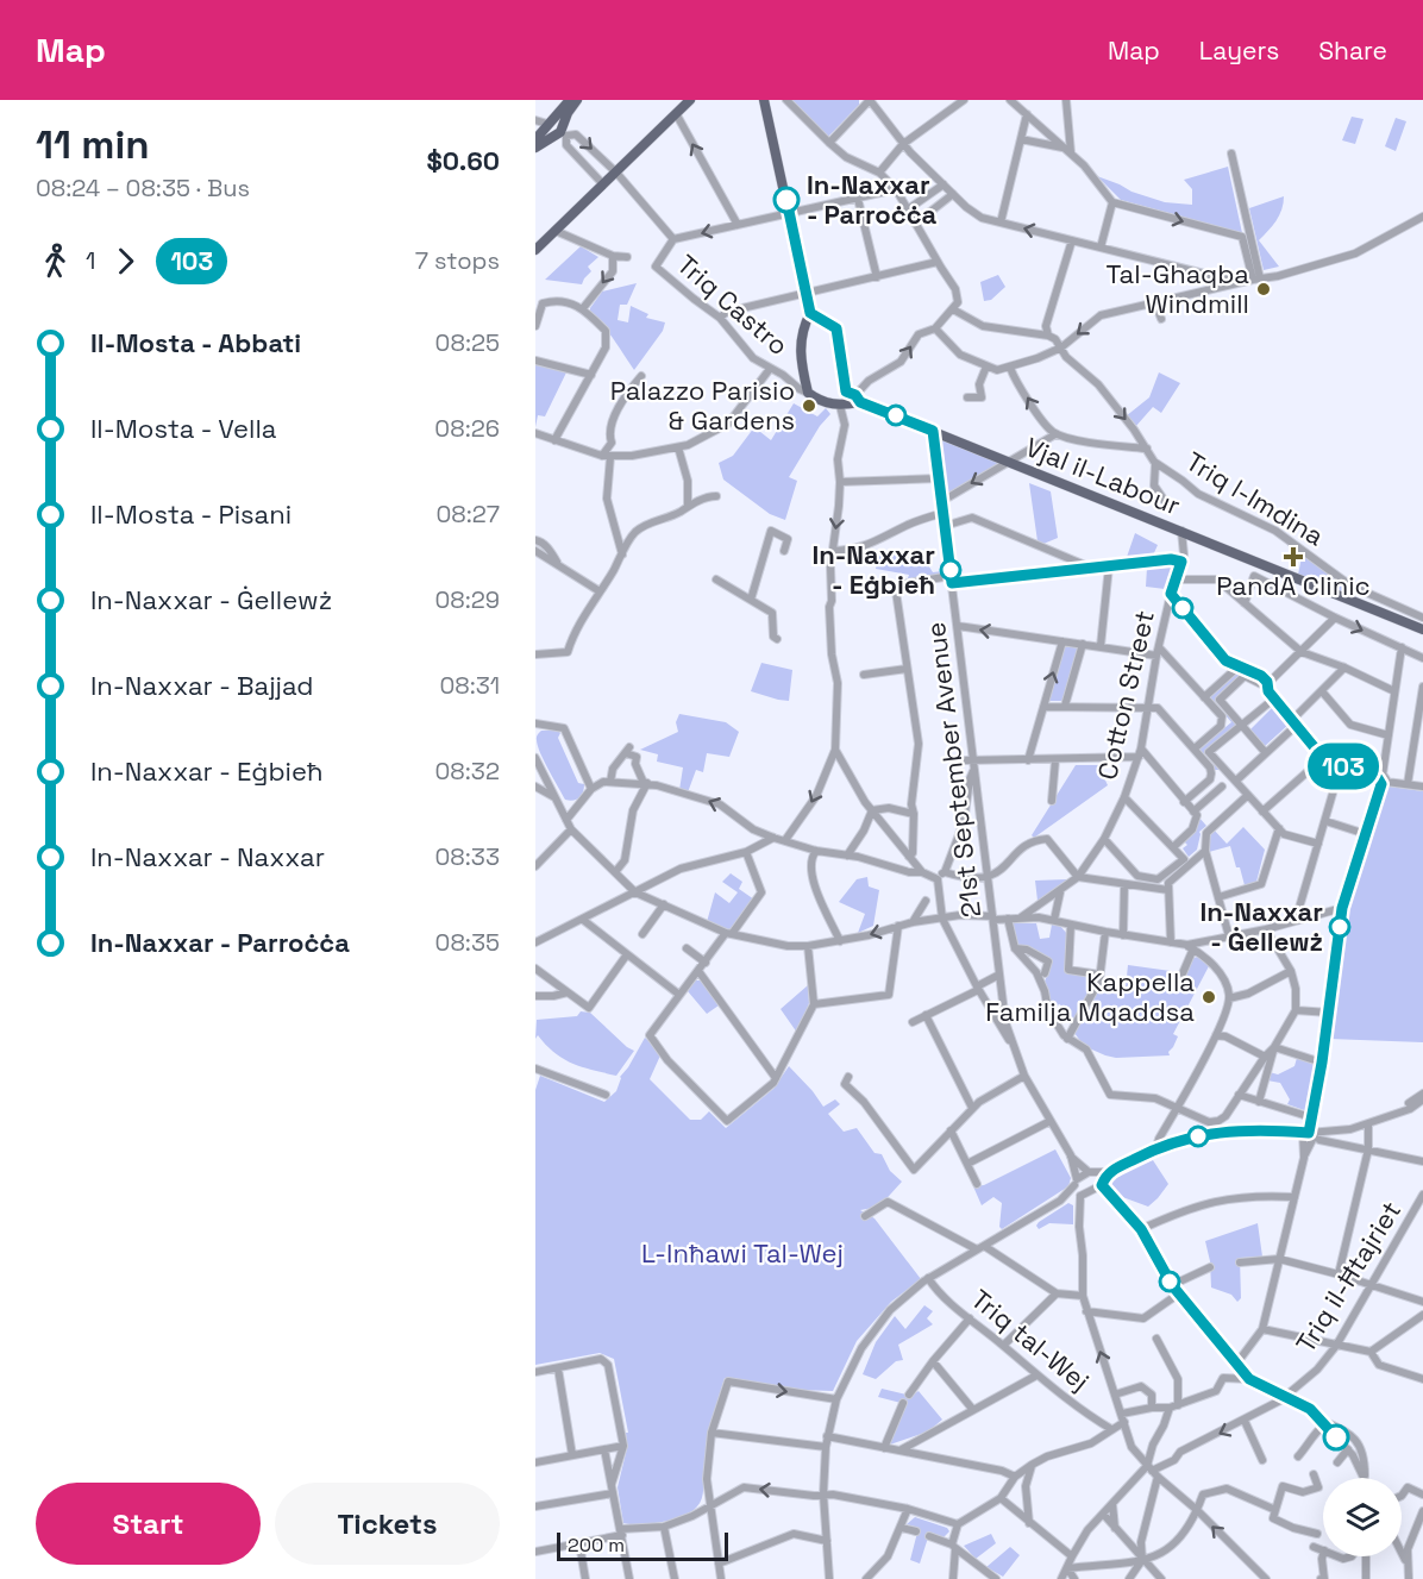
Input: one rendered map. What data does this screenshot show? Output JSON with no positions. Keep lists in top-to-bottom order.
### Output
{
  "streets": {
    "main road": ["Vjal il-Labour"],
    "street": [
      "Triq Castro",
      "Triq l-Imdina",
      "Cotton Street",
      "21st September Avenue",
      "Triq il-Ħtajriet",
      "Triq tal-Wej"
    ]
  },
  "crossings": [
    ["Vjal il-Labour", "Triq l-Imdina"],
    ["Vjal il-Labour", "Cotton Street"],
    ["Vjal il-Labour", "21st September Avenue"]
  ],
  "parks": ["L-Inħawi Tal-Wej"],
  "places": {
    "other": [
      "In-Naxxar - Parroċċa",
      "Tal-Ghaqba Windmill",
      "Palazzo Parisio & Gardens",
      "In-Naxxar - Eġbieħ",
      "In-Naxxar - Ġellewż",
      "Kappella Familja Mqaddsa"
    ],
    "health": ["PandA Clinic"]
  },
  "lines": ["bus line 103"],
  "scale_bar": "200 m",
  "page": {
    "header": "Map",
    "nav": ["Map", "Layers", "Share"],
    "heading": ["11 min", "08:24 – 08:35 · Bus", "$0.60"],
    "on_map": "103",
    "legs": ["1", "103", "7 stops"],
    "list": [
      {
        "name": "Il-Mosta - Abbati",
        "value": "08:25"
      },
      {
        "name": "Il-Mosta - Vella",
        "value": "08:26"
      },
      {
        "name": "Il-Mosta - Pisani",
        "value": "08:27"
      },
      {
        "name": "In-Naxxar - Ġellewż",
        "value": "08:29"
      },
      {
        "name": "In-Naxxar - Bajjad",
        "value": "08:31"
      },
      {
        "name": "In-Naxxar - Eġbieħ",
        "value": "08:32"
      },
      {
        "name": "In-Naxxar - Naxxar",
        "value": "08:33"
      },
      {
        "name": "In-Naxxar - Parroċċa",
        "value": "08:35"
      }
    ],
    "buttons": ["Start", "Tickets"],
    "scale": "200 m"
  }
}
